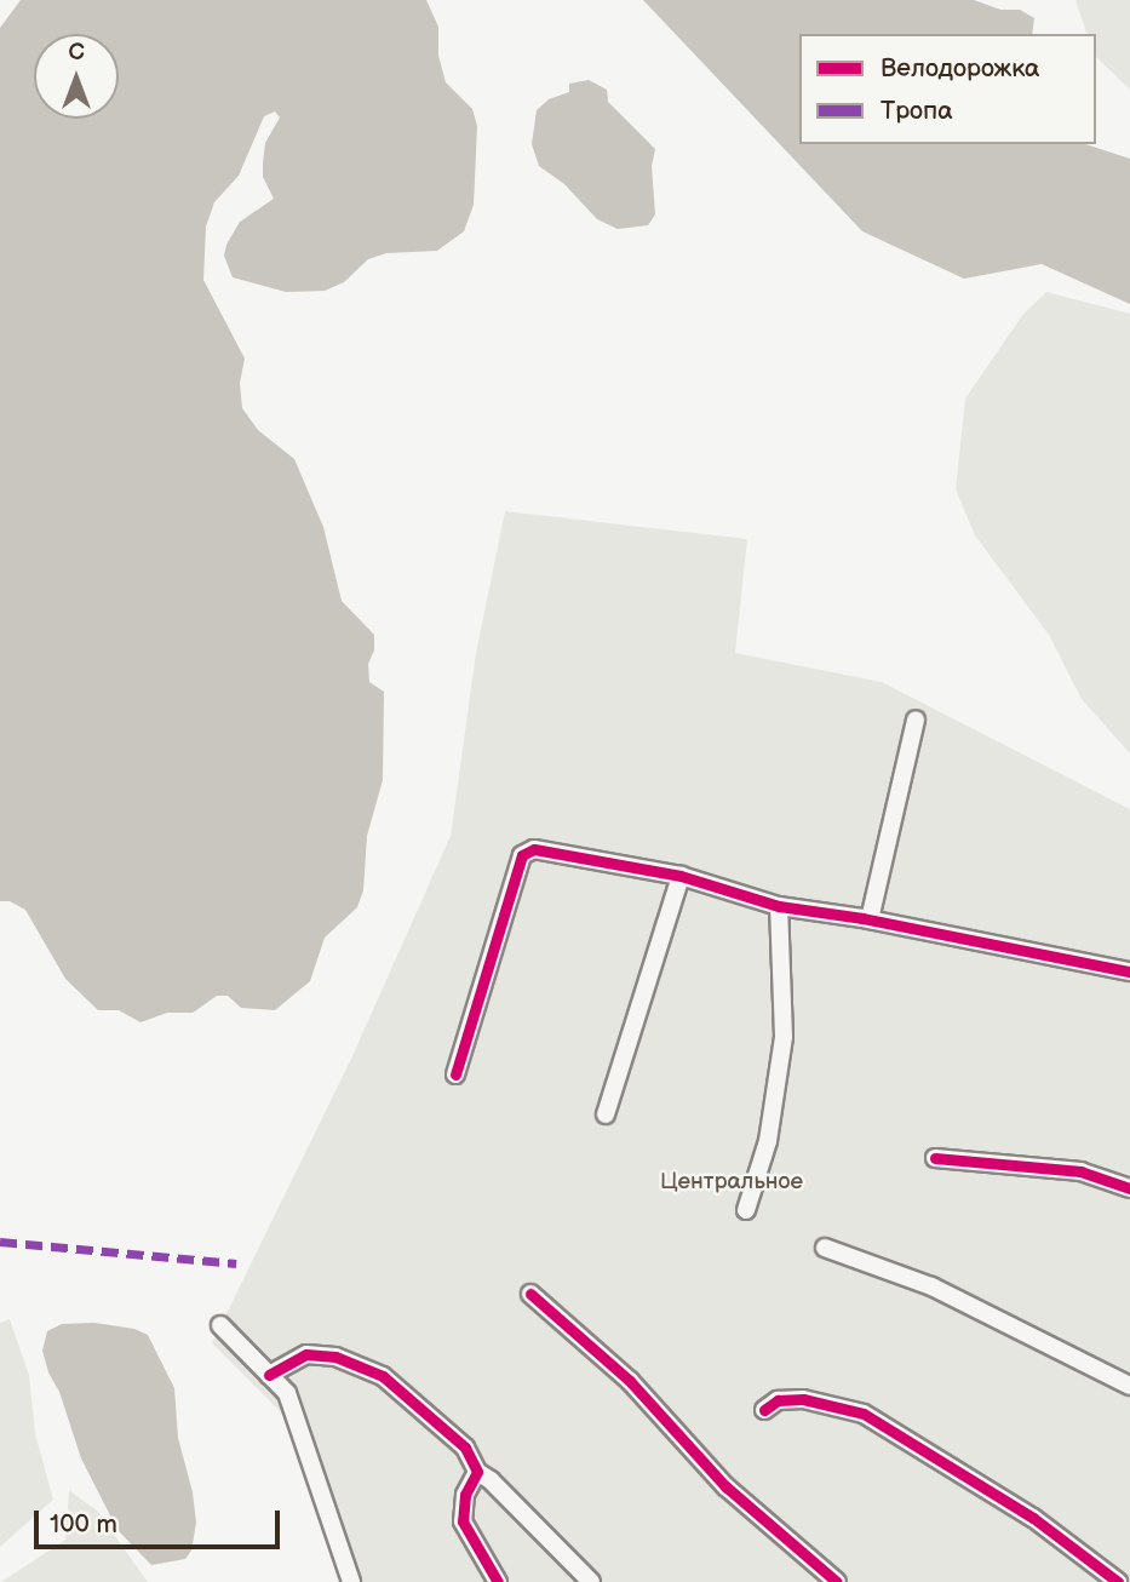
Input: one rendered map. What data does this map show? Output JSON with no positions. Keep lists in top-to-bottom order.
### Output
{
  "parks": ["Центральное"],
  "legend": ["Велодорожка", "Тропа"],
  "scale_bar": "100 m",
  "north": "top"
}
